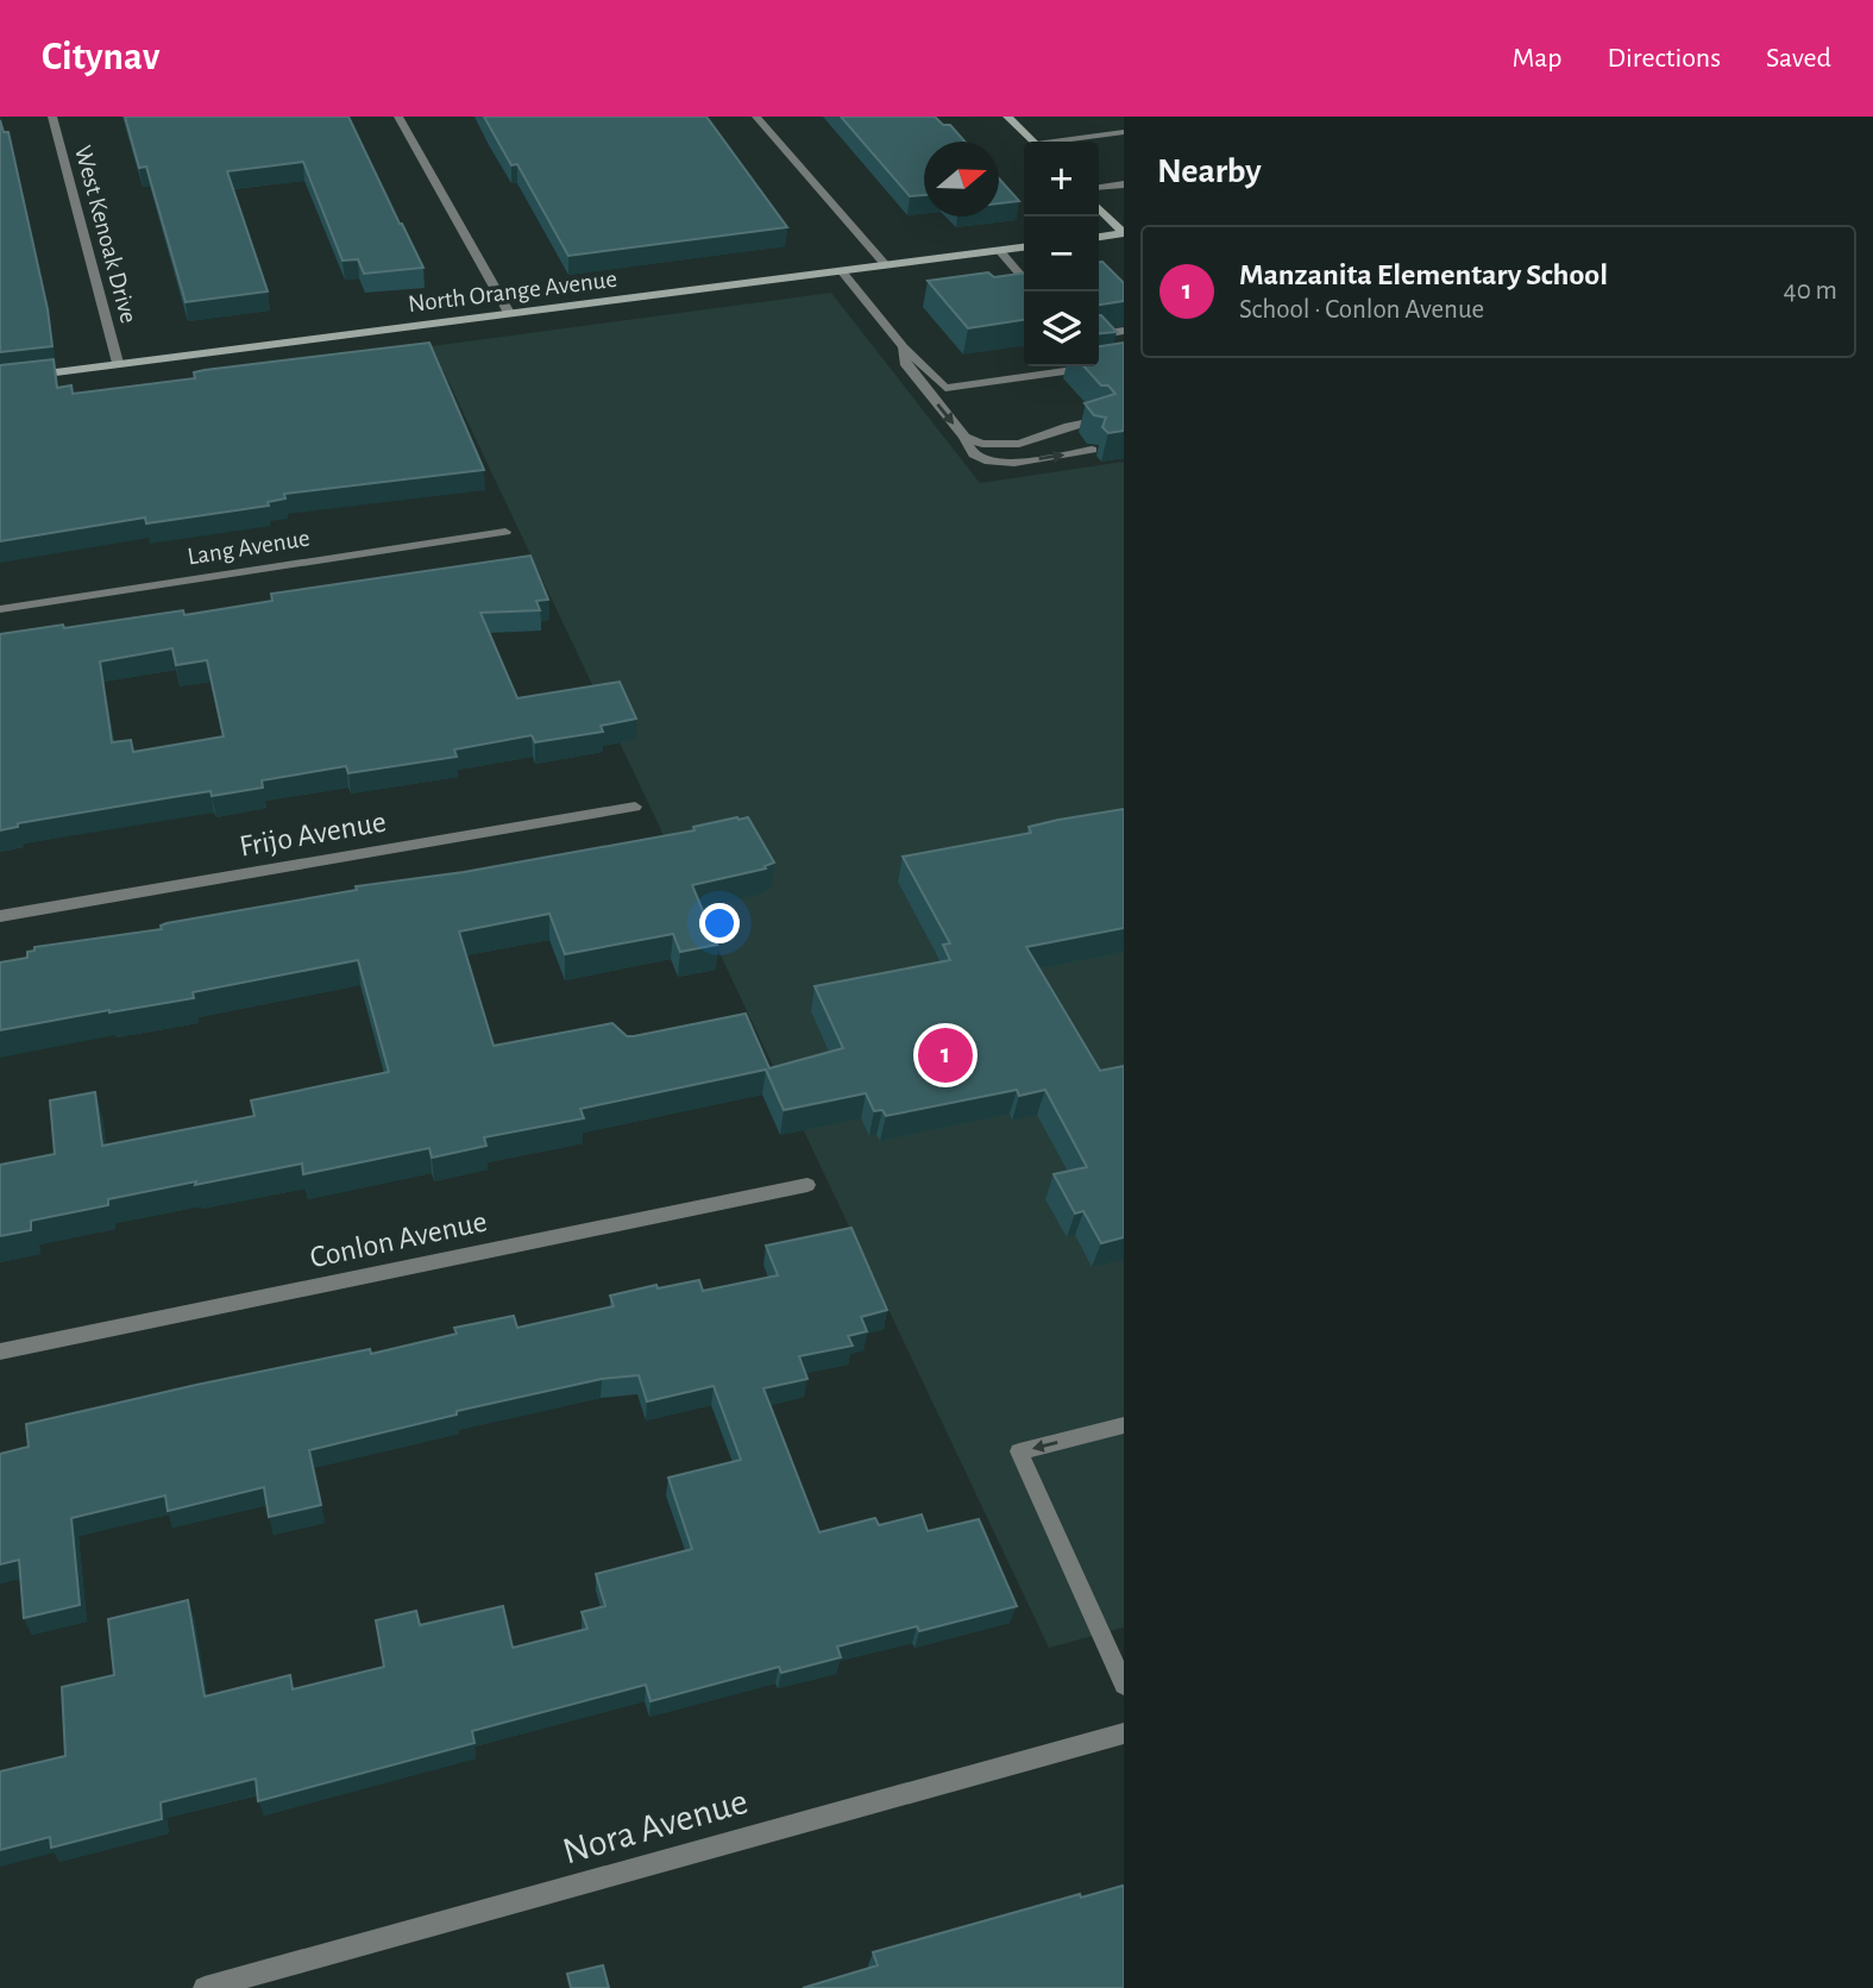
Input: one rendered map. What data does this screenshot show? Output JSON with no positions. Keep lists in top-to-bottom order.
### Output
{
  "streets": {
    "street": [
      "West Kenoak Drive",
      "North Orange Avenue",
      "Lang Avenue",
      "Frijo Avenue",
      "Conlon Avenue",
      "Nora Avenue"
    ]
  },
  "crossings": [
    ["West Kenoak Drive", "North Orange Avenue"]
  ],
  "north": "right",
  "page": {
    "header": "Citynav",
    "nav": ["Map", "Directions", "Saved"],
    "heading": "Nearby",
    "map_buttons": ["+", "−"],
    "list": [
      {
        "mark": "1",
        "name": "Manzanita Elementary School",
        "note": "School · Conlon Avenue",
        "value": "40 m"
      }
    ],
    "pins": "1"
  }
}
